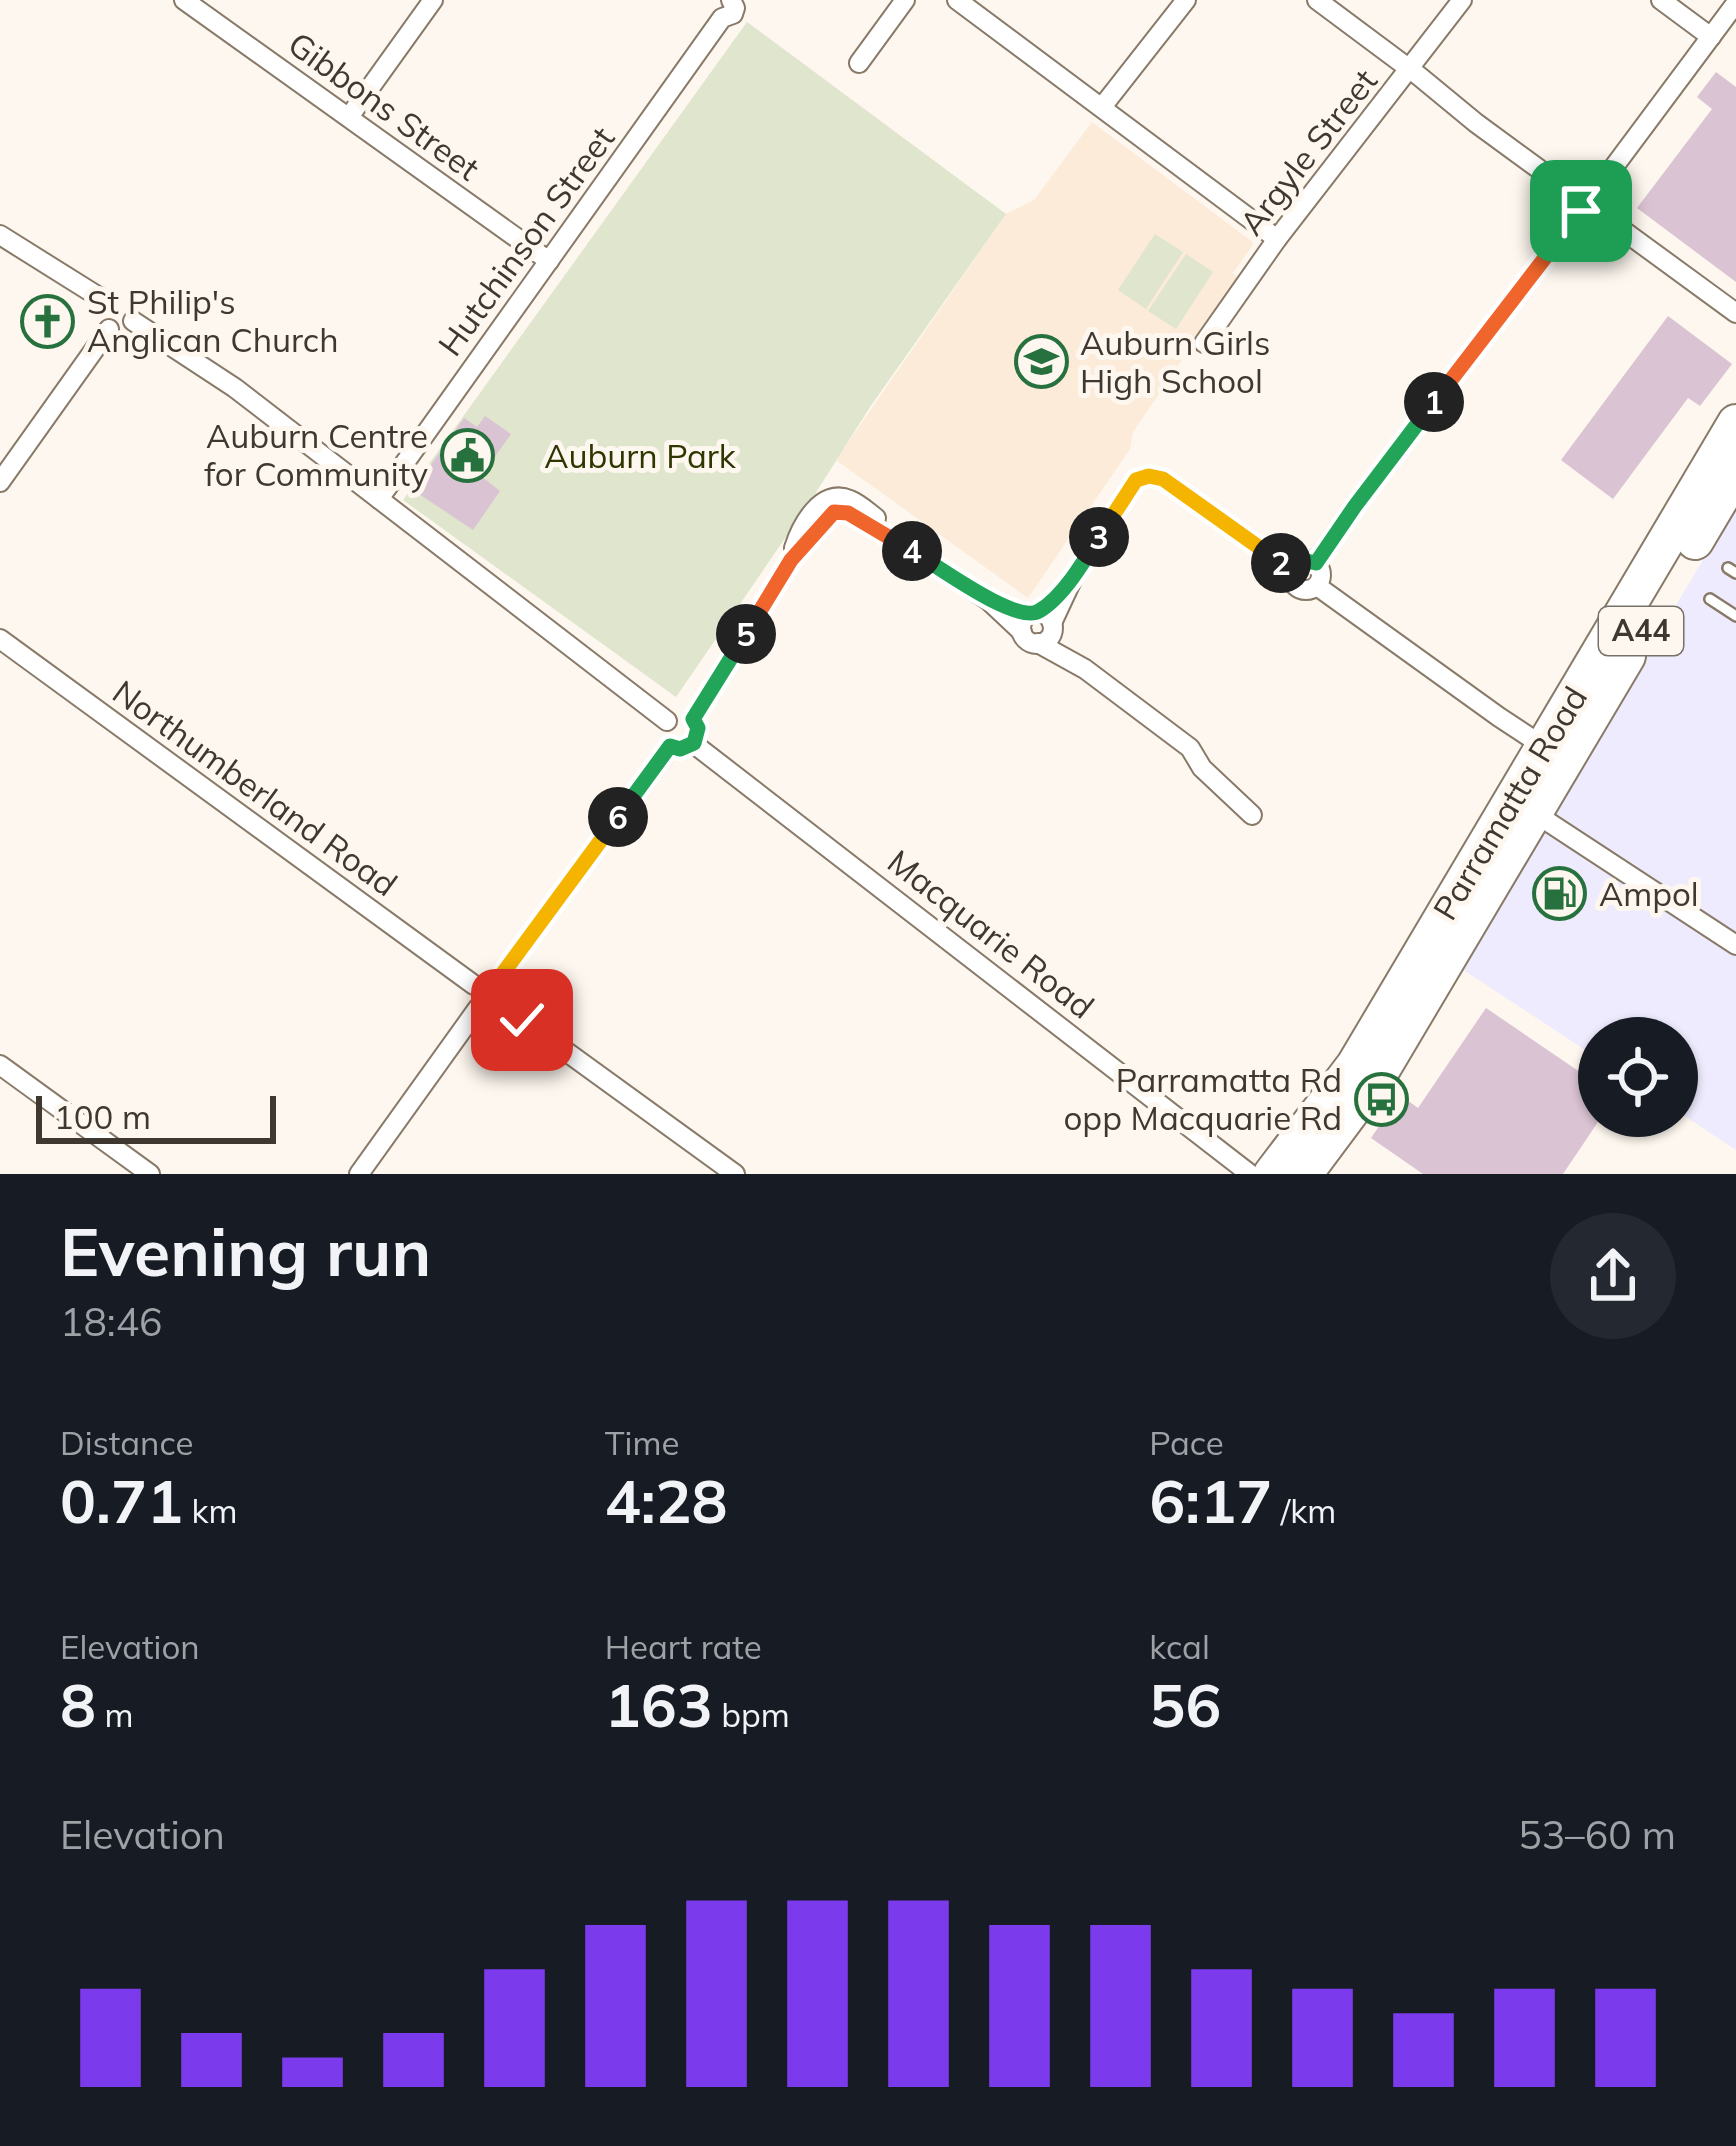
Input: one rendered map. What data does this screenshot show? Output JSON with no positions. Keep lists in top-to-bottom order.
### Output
{
  "streets": {
    "highway": ["A44", "Parramatta Road"],
    "street": [
      "Gibbons Street",
      "Argyle Street",
      "Hutchinson Street",
      "Northumberland Road",
      "Macquarie Road"
    ]
  },
  "crossings": [
    ["Gibbons Street", "Hutchinson Street"]
  ],
  "parks": ["Auburn Park"],
  "places": {
    "church": ["St Philip's Anglican Church"],
    "school or university": ["Auburn Girls High School"],
    "public building": ["Auburn Centre for Community"],
    "fuel station": ["Ampol"],
    "bus stop": ["Parramatta Rd opp Macquarie Rd"]
  },
  "scale_bar": "100 m",
  "page": {
    "pins": [
      "1",
      "3",
      "4",
      "2",
      "5",
      "6"
    ],
    "scale": "100 m",
    "heading": ["Evening run", "18:46"],
    "stats": [
      ["Distance", "0.71 km"],
      ["Time", "4:28"],
      ["Pace", "6:17 /km"],
      ["Elevation", "8 m"],
      ["Heart rate", "163 bpm"],
      ["kcal", "56"]
    ],
    "chart": ["Elevation", "53–60 m"]
  }
}
